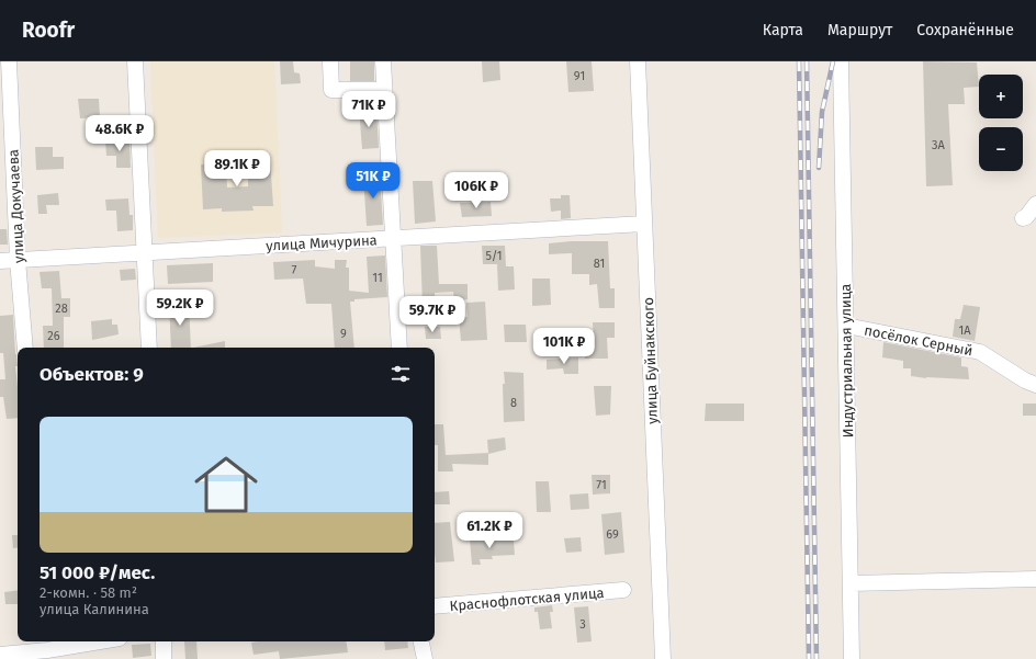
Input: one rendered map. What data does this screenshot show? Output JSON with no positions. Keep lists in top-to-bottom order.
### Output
{
  "streets": {
    "street": [
      "улица Докучаева",
      "улица Мичурина",
      "посёлок Серный",
      "улица Буйнакского",
      "Индустриальная улица",
      "Краснофлотская улица"
    ]
  },
  "crossings": [
    ["улица Докучаева", "улица Мичурина"],
    ["улица Мичурина", "улица Буйнакского"],
    ["посёлок Серный", "Индустриальная улица"]
  ],
  "house_numbers": [
    "91",
    "3А",
    "5/1",
    "81",
    "7",
    "11",
    "28",
    "1А",
    "9",
    "26",
    "8",
    "71",
    "69",
    "3"
  ],
  "page": {
    "header": "Roofr",
    "nav": ["Карта", "Маршрут", "Сохранённые"],
    "map_buttons": ["+", "−"],
    "price": [
      "71K ₽",
      "48.6K ₽",
      "89.1K ₽",
      "51K ₽",
      "106K ₽",
      "59.2K ₽",
      "59.7K ₽",
      "101K ₽",
      "61.2K ₽"
    ],
    "heading": "Объектов: 9",
    "list": [
      {
        "name": "51 000 ₽/мес.",
        "note": "2-комн. · 58 m² · улица Калинина"
      }
    ]
  }
}
